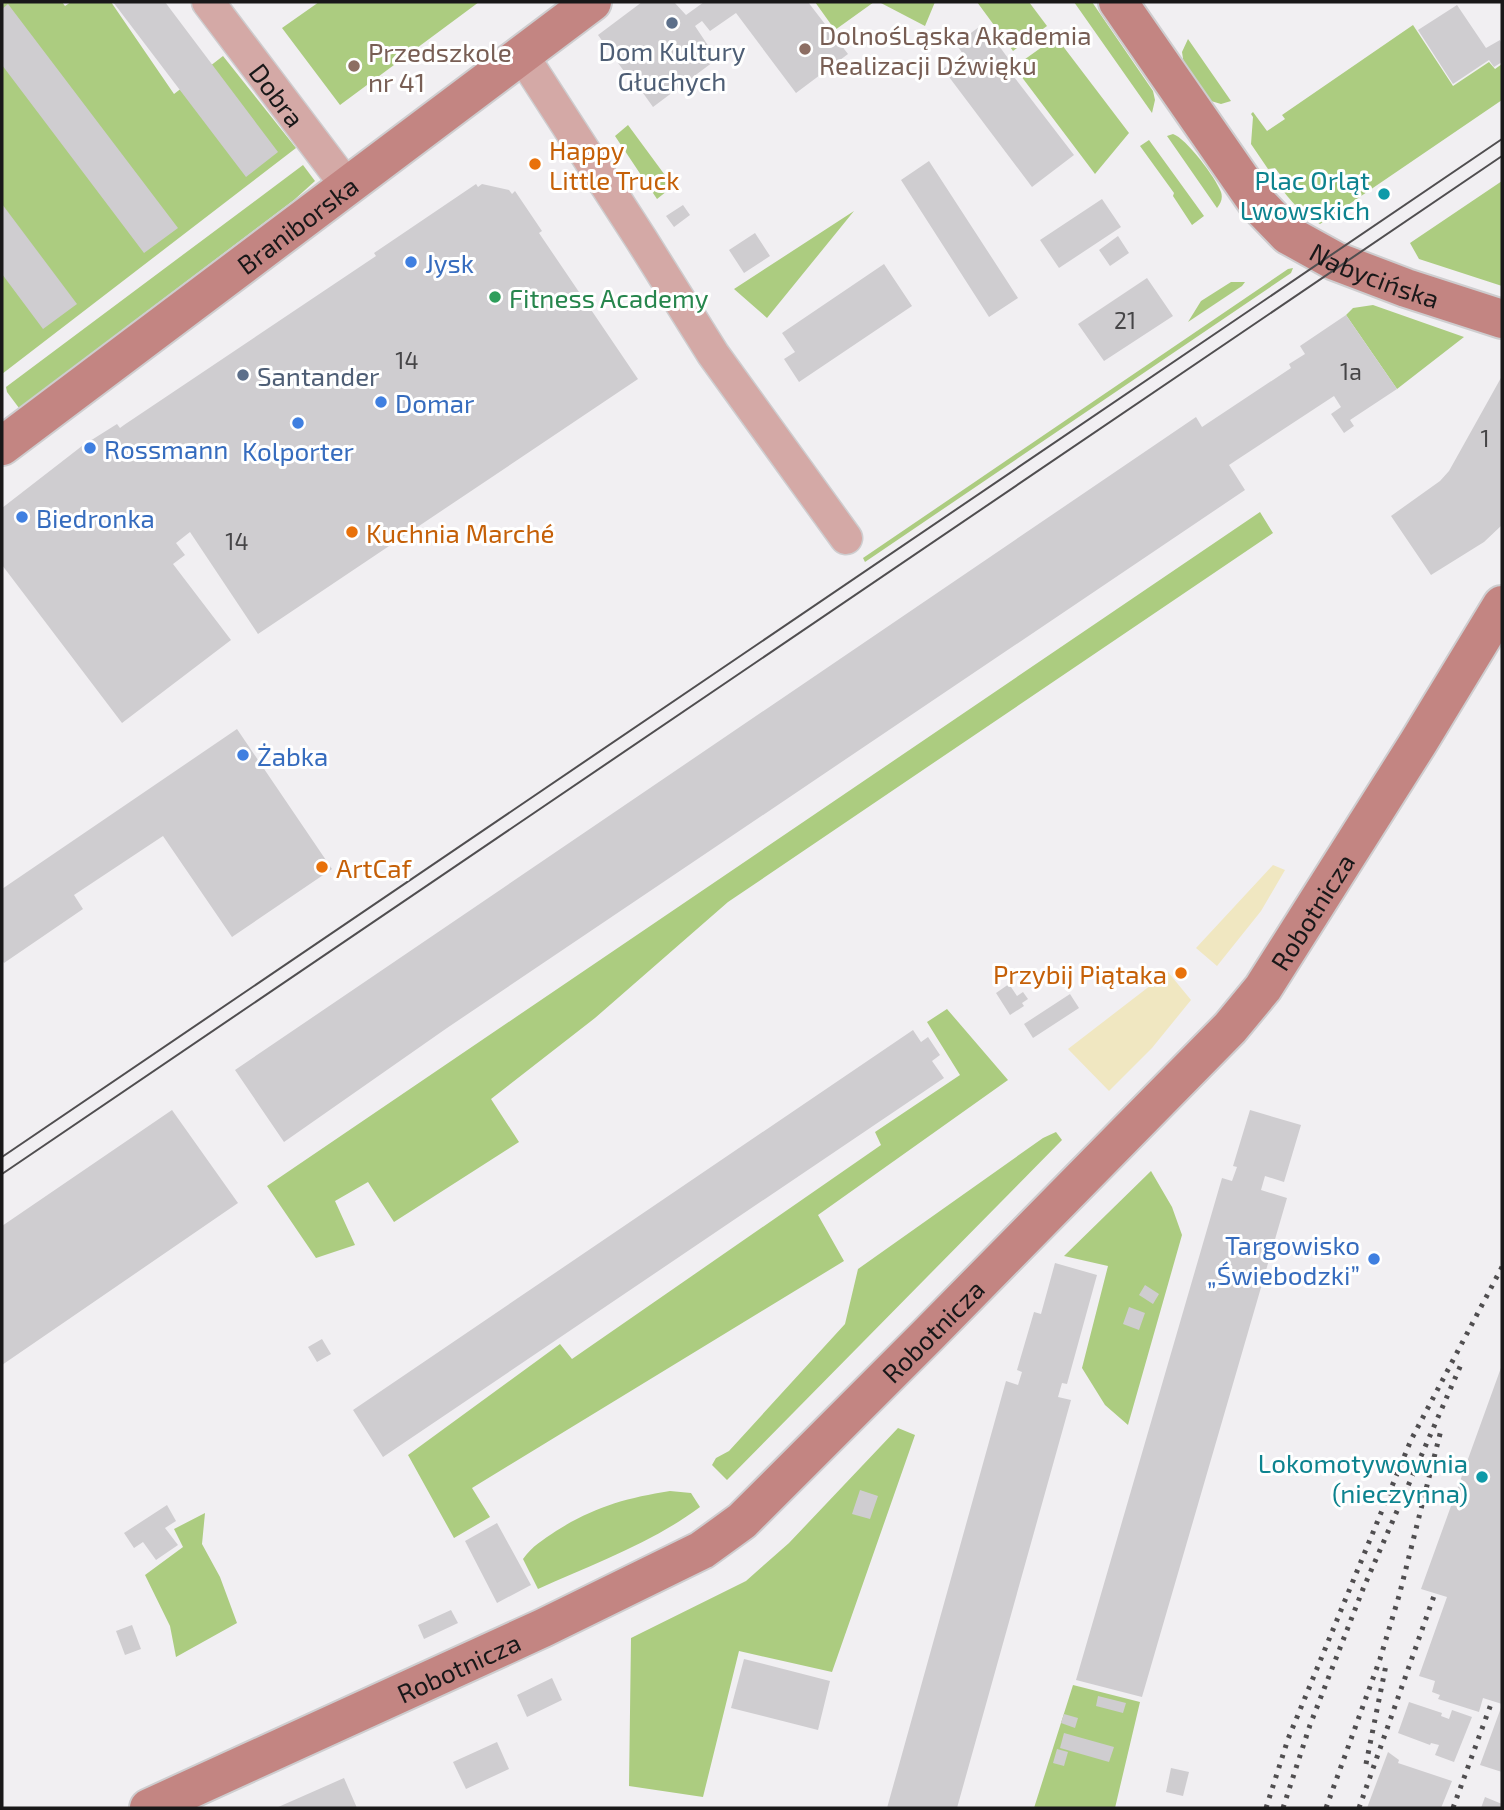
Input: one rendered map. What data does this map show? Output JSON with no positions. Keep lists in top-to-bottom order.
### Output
{
  "streets": {
    "street": [
      "Dobra",
      "Braniborska",
      "Nabycińska",
      "Robotnicza"
    ]
  },
  "crossings": [
    ["Dobra", "Braniborska"]
  ],
  "places": [
    "Dom Kultury Głuchych",
    "DolnośLąska Akademia Realizacji Dźwięku",
    "Przedszkole nr 41",
    "Happy Little Truck",
    "Plac Orląt Lwowskich",
    "Jysk",
    "Fitness Academy",
    "Santander",
    "Domar",
    "Kolporter",
    "Rossmann",
    "Biedronka",
    "Kuchnia Marché",
    "Żabka",
    "ArtCaf",
    "Przybij Piątaka",
    "Targowisko „Świebodzki”",
    "Lokomotywownia (nieczynna)"
  ],
  "house_numbers": [
    "21",
    "14",
    "1a",
    "1",
    "14"
  ]
}
